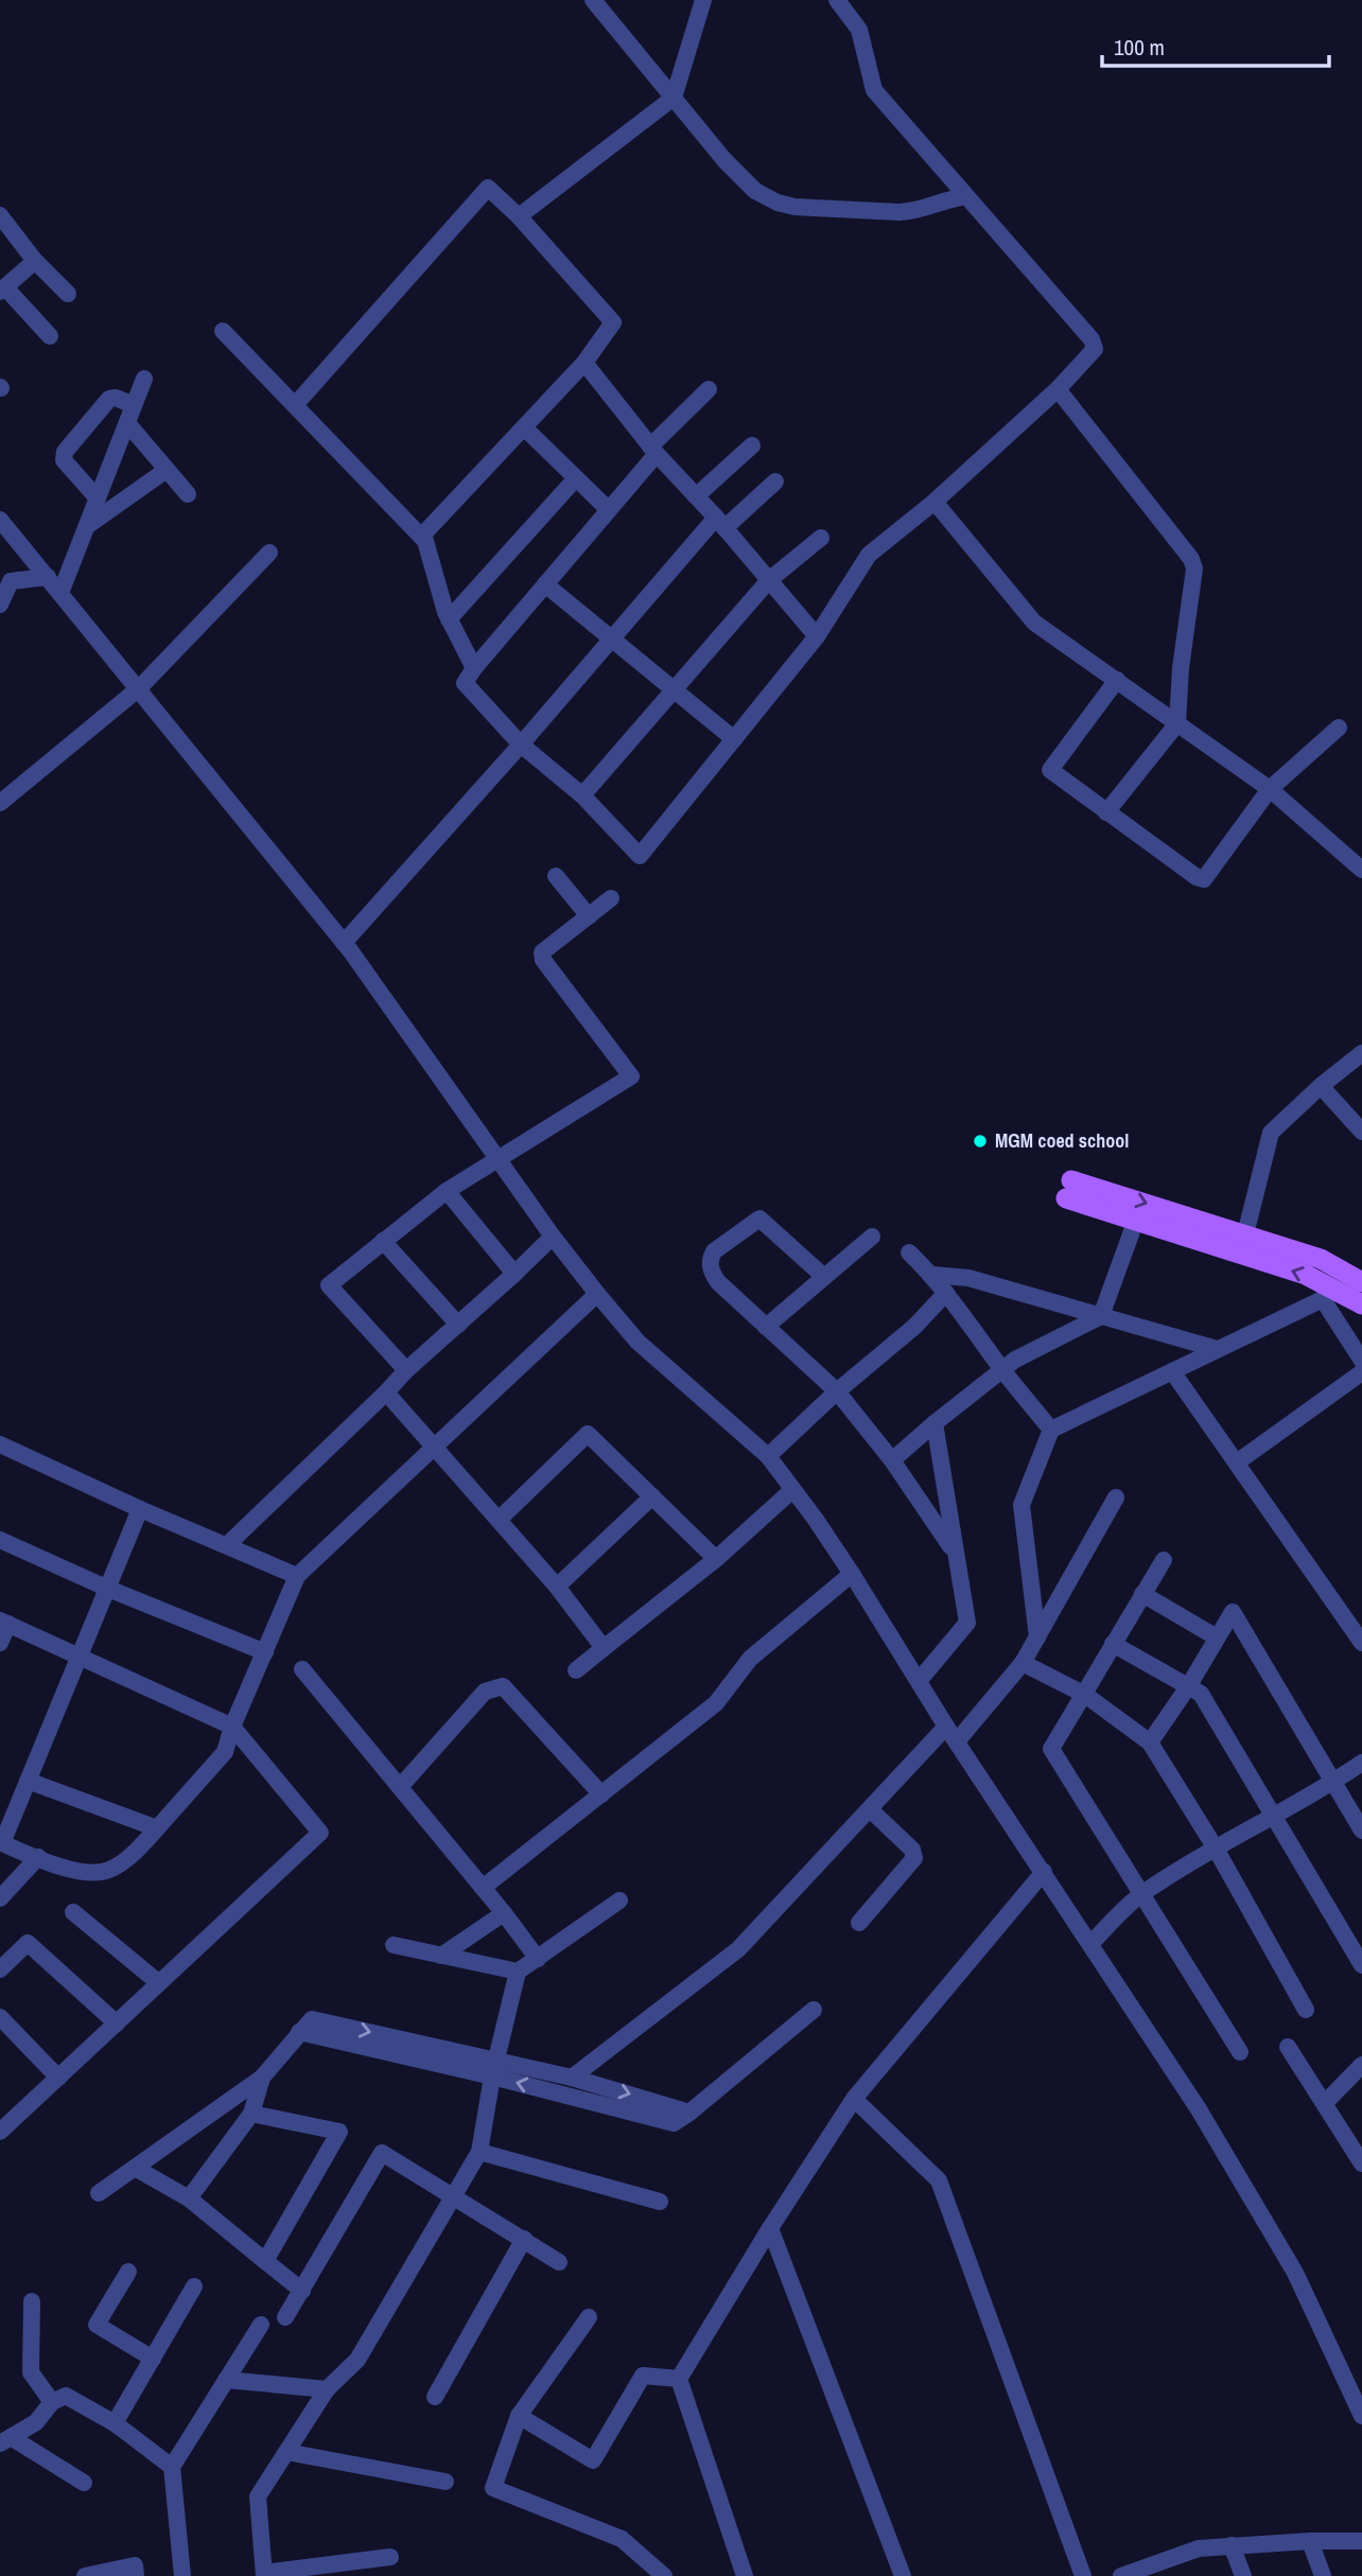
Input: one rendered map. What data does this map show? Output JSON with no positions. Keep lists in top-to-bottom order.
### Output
{
  "places": ["MGM coed school"],
  "scale_bar": "100 m"
}
